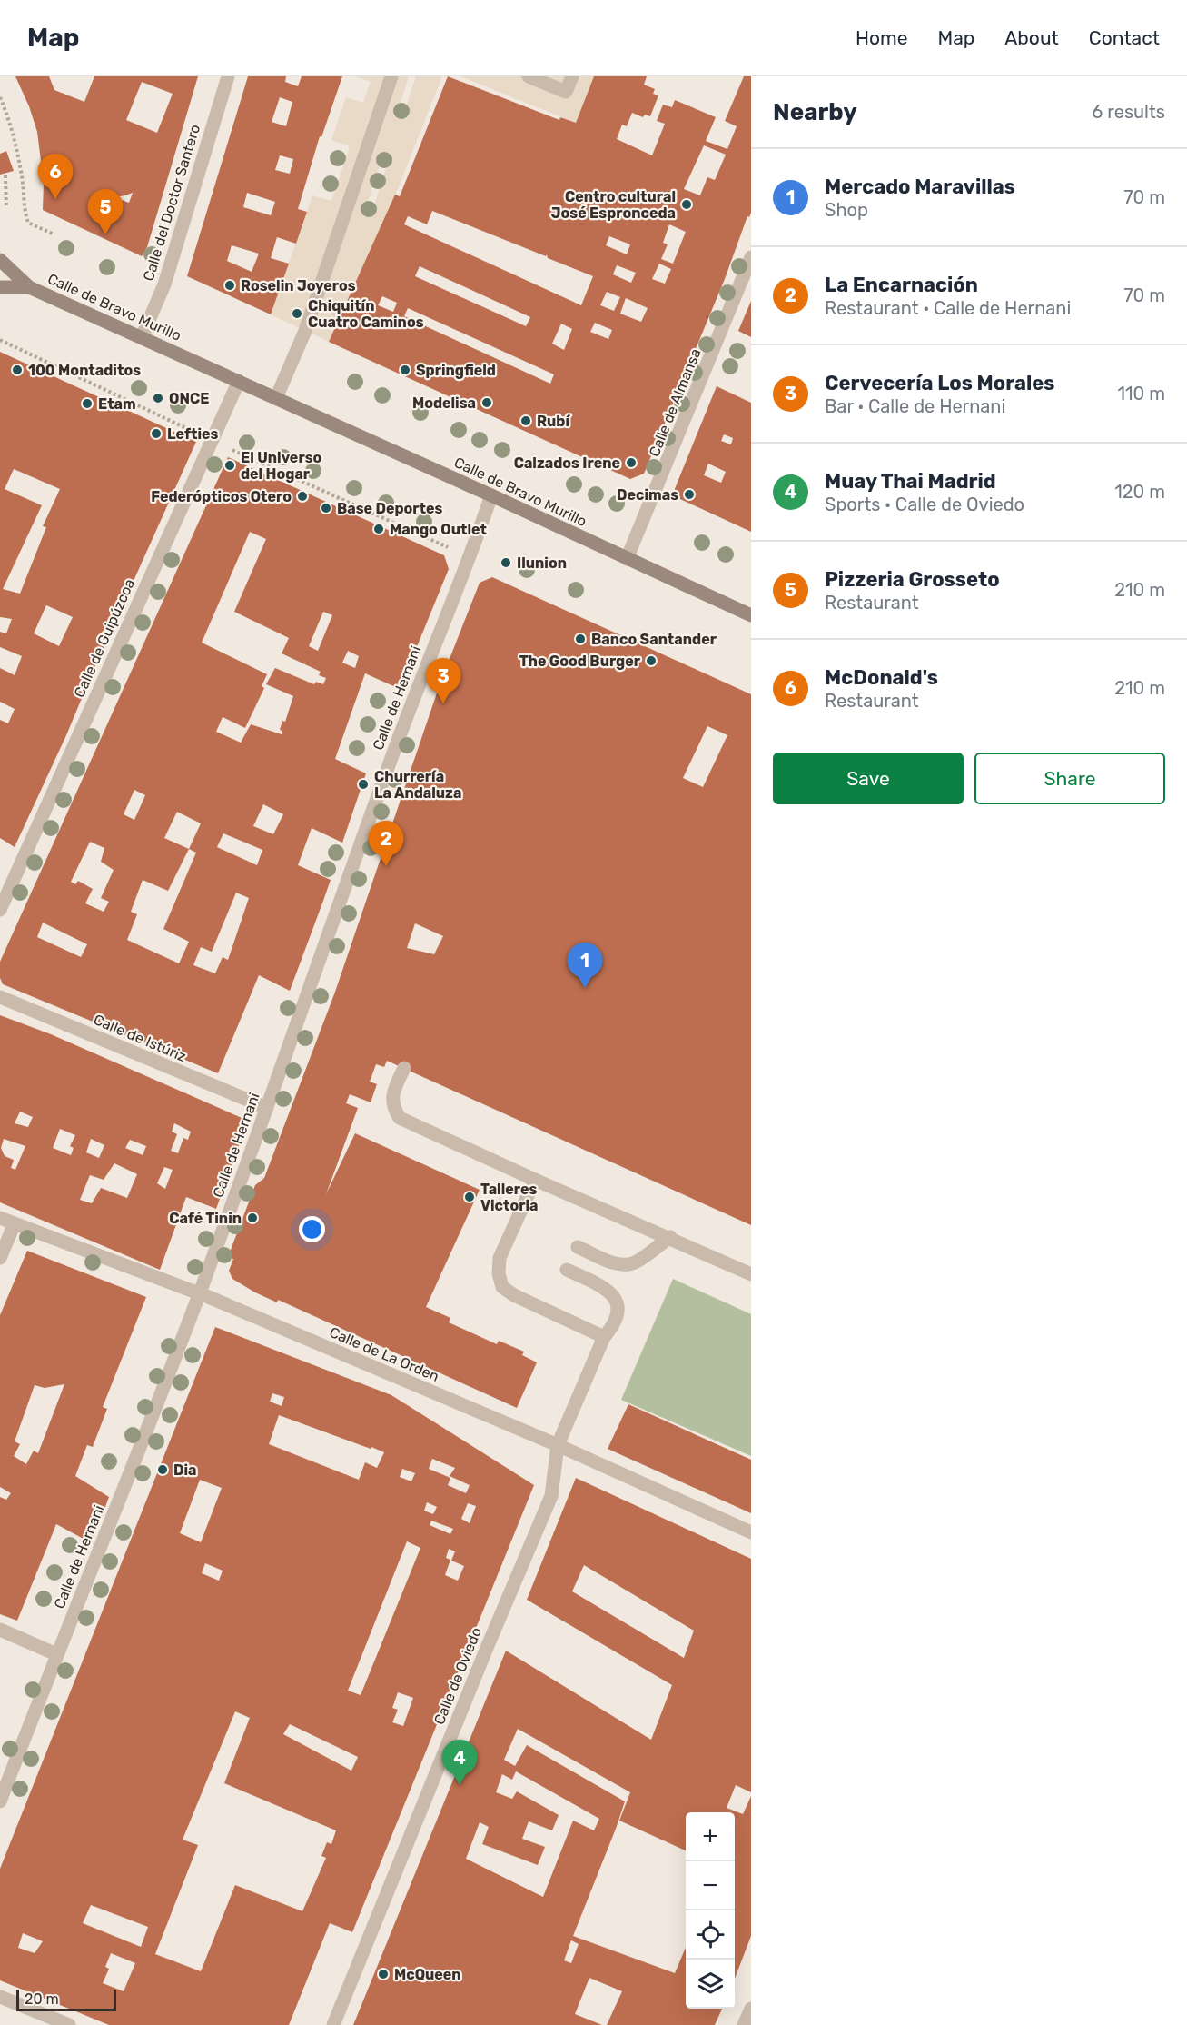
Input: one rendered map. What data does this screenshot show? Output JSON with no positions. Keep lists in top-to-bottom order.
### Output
{
  "streets": {
    "main road": ["Calle de Bravo Murillo"],
    "street": [
      "Calle del Doctor Santero",
      "Calle de Almansa",
      "Calle de Guipúzcoa",
      "Calle de Hernani",
      "Calle de Istúriz",
      "Calle de La Orden",
      "Calle de Oviedo"
    ]
  },
  "crossings": [
    ["Calle del Doctor Santero", "Calle de Bravo Murillo"],
    ["Calle de Bravo Murillo", "Calle de Almansa"],
    ["Calle de Bravo Murillo", "Calle de Guipúzcoa"],
    ["Calle de Bravo Murillo", "Calle de Hernani"],
    ["Calle de Hernani", "Calle de Istúriz"],
    ["Calle de Hernani", "Calle de La Orden"],
    ["Calle de La Orden", "Calle de Oviedo"]
  ],
  "places": [
    "Centro cultural José Espronceda",
    "Roselin Joyeros",
    "Chiquitín Cuatro Caminos",
    "100 Montaditos",
    "Springfield",
    "ONCE",
    "Modelisa",
    "Etam",
    "Rubí",
    "Lefties",
    "Calzados Irene",
    "El Universo del Hogar",
    "Decimas",
    "Federópticos Otero",
    "Base Deportes",
    "Mango Outlet",
    "Ilunion",
    "Banco Santander",
    "The Good Burger",
    "Churrería La Andaluza",
    "Talleres Victoria",
    "Café Tinin",
    "Dia",
    "McQueen"
  ],
  "scale_bar": "20 m",
  "page": {
    "header": "Map",
    "nav": [
      "Home",
      "Map",
      "About",
      "Contact"
    ],
    "heading": ["Nearby", "6 results"],
    "list": [
      {
        "mark": "1",
        "name": "Mercado Maravillas",
        "note": "Shop",
        "value": "70 m"
      },
      {
        "mark": "2",
        "name": "La Encarnación",
        "note": "Restaurant · Calle de Hernani",
        "value": "70 m"
      },
      {
        "mark": "3",
        "name": "Cervecería Los Morales",
        "note": "Bar · Calle de Hernani",
        "value": "110 m"
      },
      {
        "mark": "4",
        "name": "Muay Thai Madrid",
        "note": "Sports · Calle de Oviedo",
        "value": "120 m"
      },
      {
        "mark": "5",
        "name": "Pizzeria Grosseto",
        "note": "Restaurant",
        "value": "210 m"
      },
      {
        "mark": "6",
        "name": "McDonald's",
        "note": "Restaurant",
        "value": "210 m"
      }
    ],
    "pins": [
      "6",
      "5",
      "3",
      "2",
      "1",
      "4"
    ],
    "buttons": ["Save", "Share"],
    "map_buttons": ["+", "−"],
    "scale": "20 m"
  }
}
